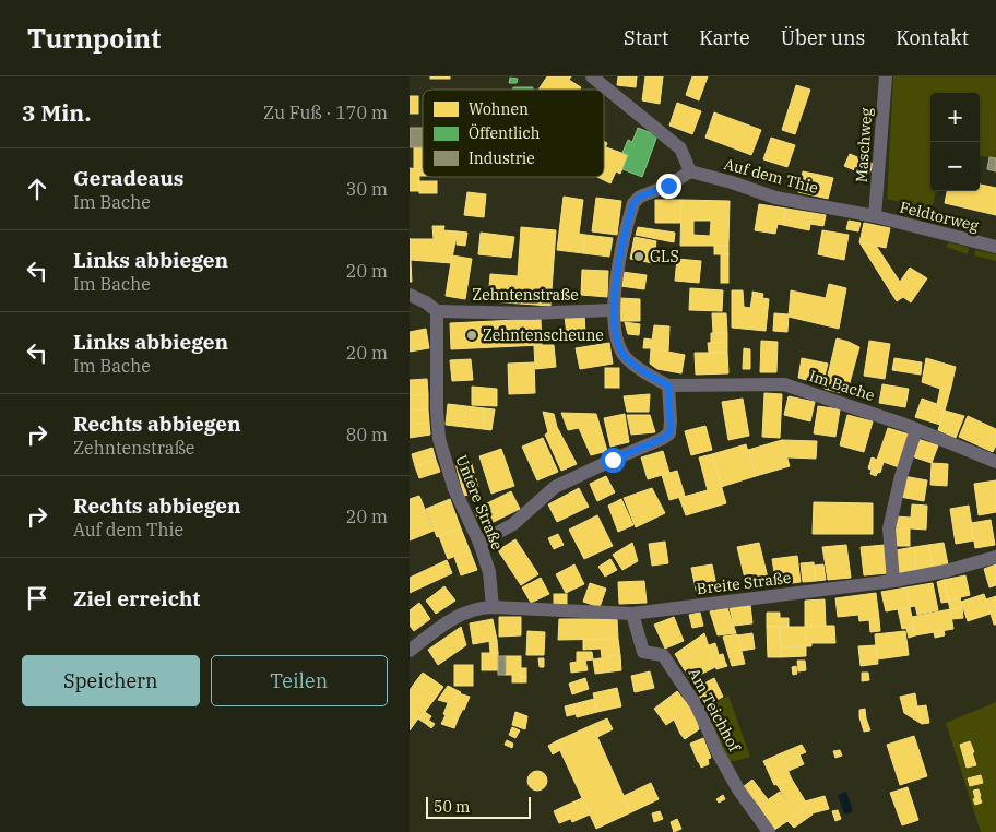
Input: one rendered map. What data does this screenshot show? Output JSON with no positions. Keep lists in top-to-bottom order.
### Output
{
  "streets": {
    "street": [
      "Maschweg",
      "Auf dem Thie",
      "Feldtorweg",
      "Zehntenstraße",
      "Im Bache",
      "Untere Straße",
      "Breite Straße",
      "Am Teichhof"
    ]
  },
  "crossings": [
    ["Maschweg", "Auf dem Thie"],
    ["Maschweg", "Feldtorweg"],
    ["Auf dem Thie", "Feldtorweg"],
    ["Zehntenstraße", "Untere Straße"],
    ["Untere Straße", "Breite Straße"],
    ["Breite Straße", "Am Teichhof"]
  ],
  "places": ["GLS", "Zehntenscheune"],
  "legend": ["Wohnen", "Öffentlich", "Industrie"],
  "scale_bar": "50 m",
  "page": {
    "header": "Turnpoint",
    "nav": [
      "Start",
      "Karte",
      "Über uns",
      "Kontakt"
    ],
    "heading": ["3 Min.", "Zu Fuß · 170 m"],
    "map_buttons": ["+", "−"],
    "list": [
      ["Geradeaus", "Im Bache", "30 m"],
      ["Links abbiegen", "Im Bache", "20 m"],
      ["Links abbiegen", "Im Bache", "20 m"],
      ["Rechts abbiegen", "Zehntenstraße", "80 m"],
      ["Rechts abbiegen", "Auf dem Thie", "20 m"],
      "Ziel erreicht"
    ],
    "buttons": ["Speichern", "Teilen"],
    "scale": "50 m"
  }
}
